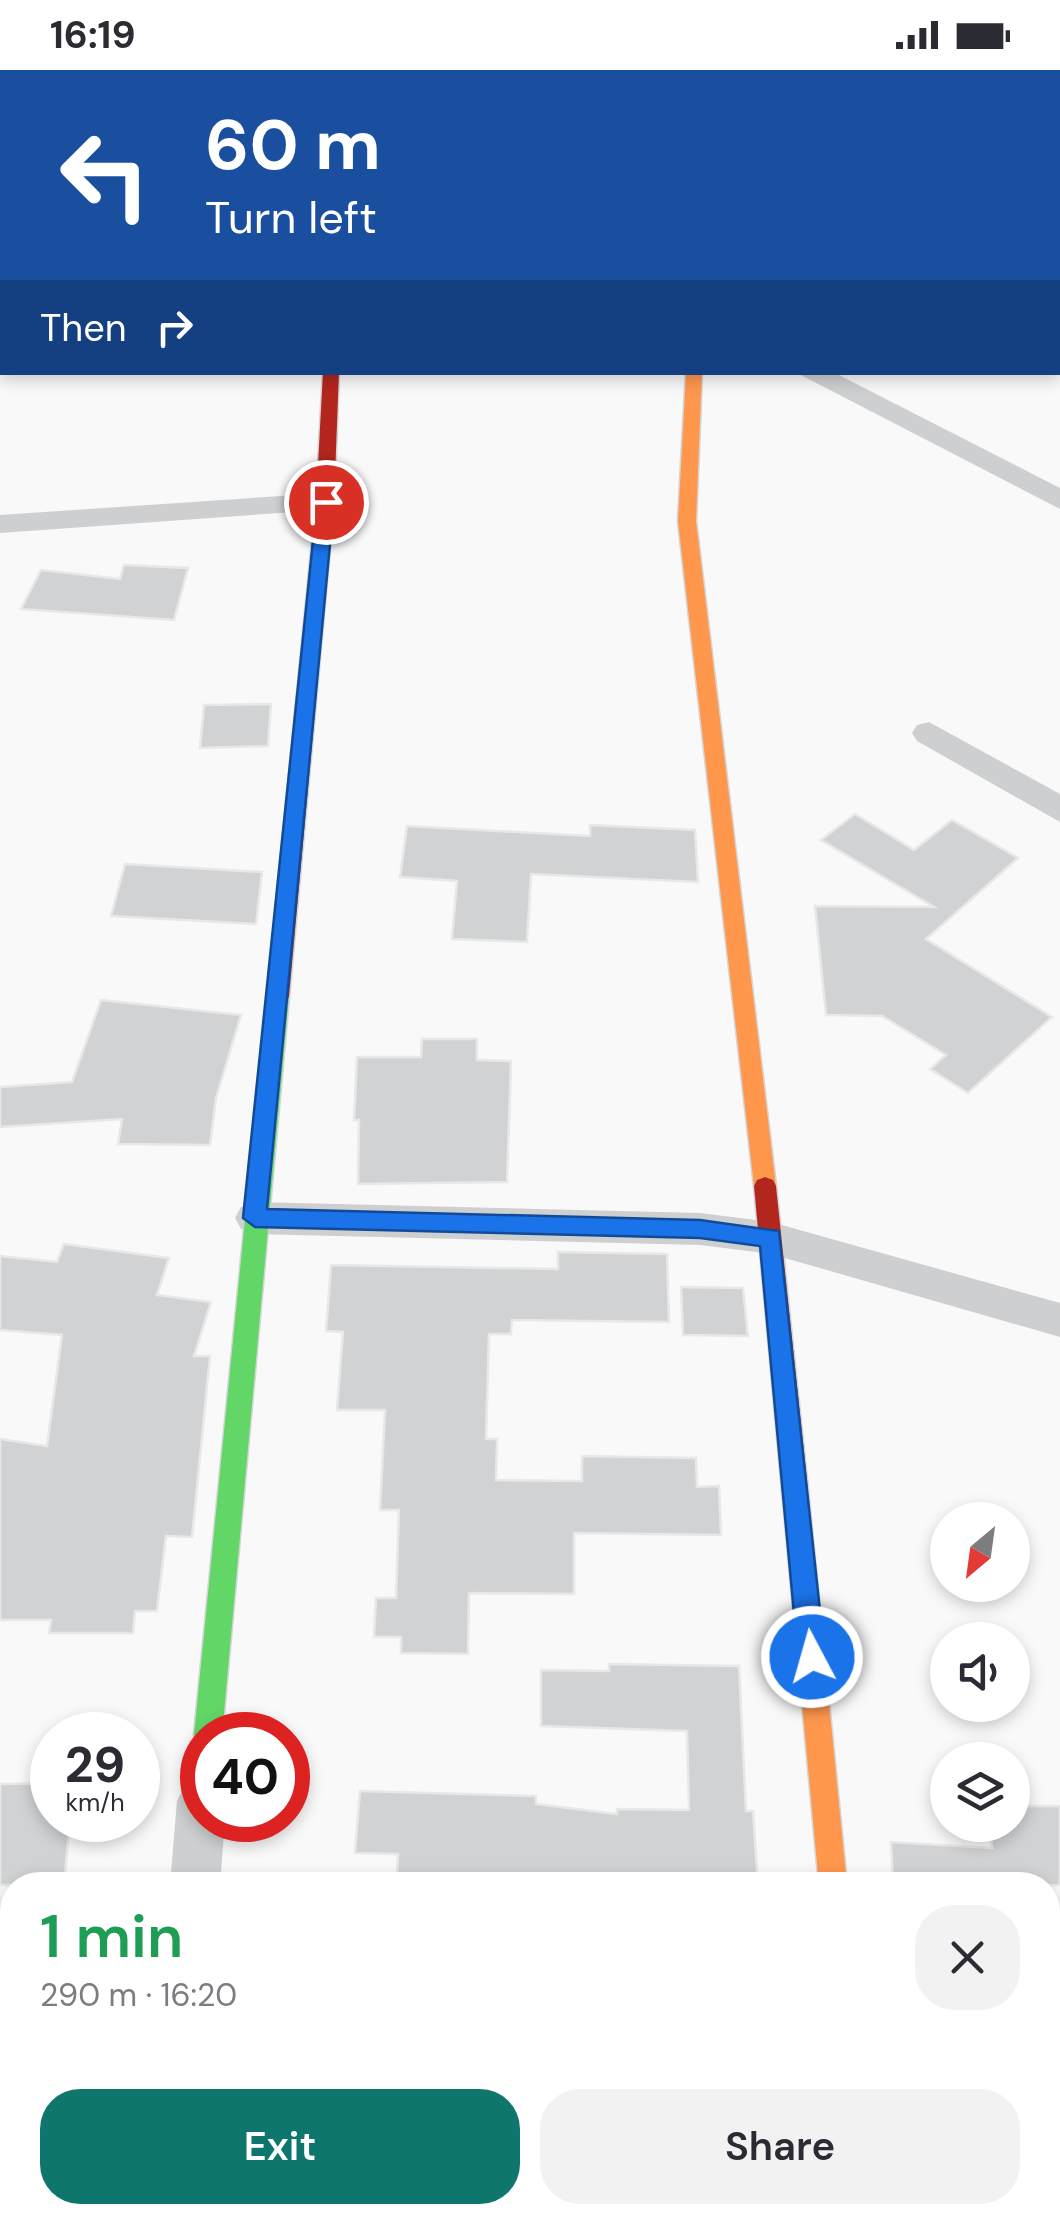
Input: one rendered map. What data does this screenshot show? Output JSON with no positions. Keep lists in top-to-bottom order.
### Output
{
  "north": "bottom left",
  "page": {
    "status": "16:19",
    "turn": ["60 m", "Turn left"],
    "then": "Then",
    "speed": "29 km/h",
    "limit": "40",
    "heading": ["1 min", "290 m · 16:20"],
    "buttons": ["Exit", "Share"]
  }
}
